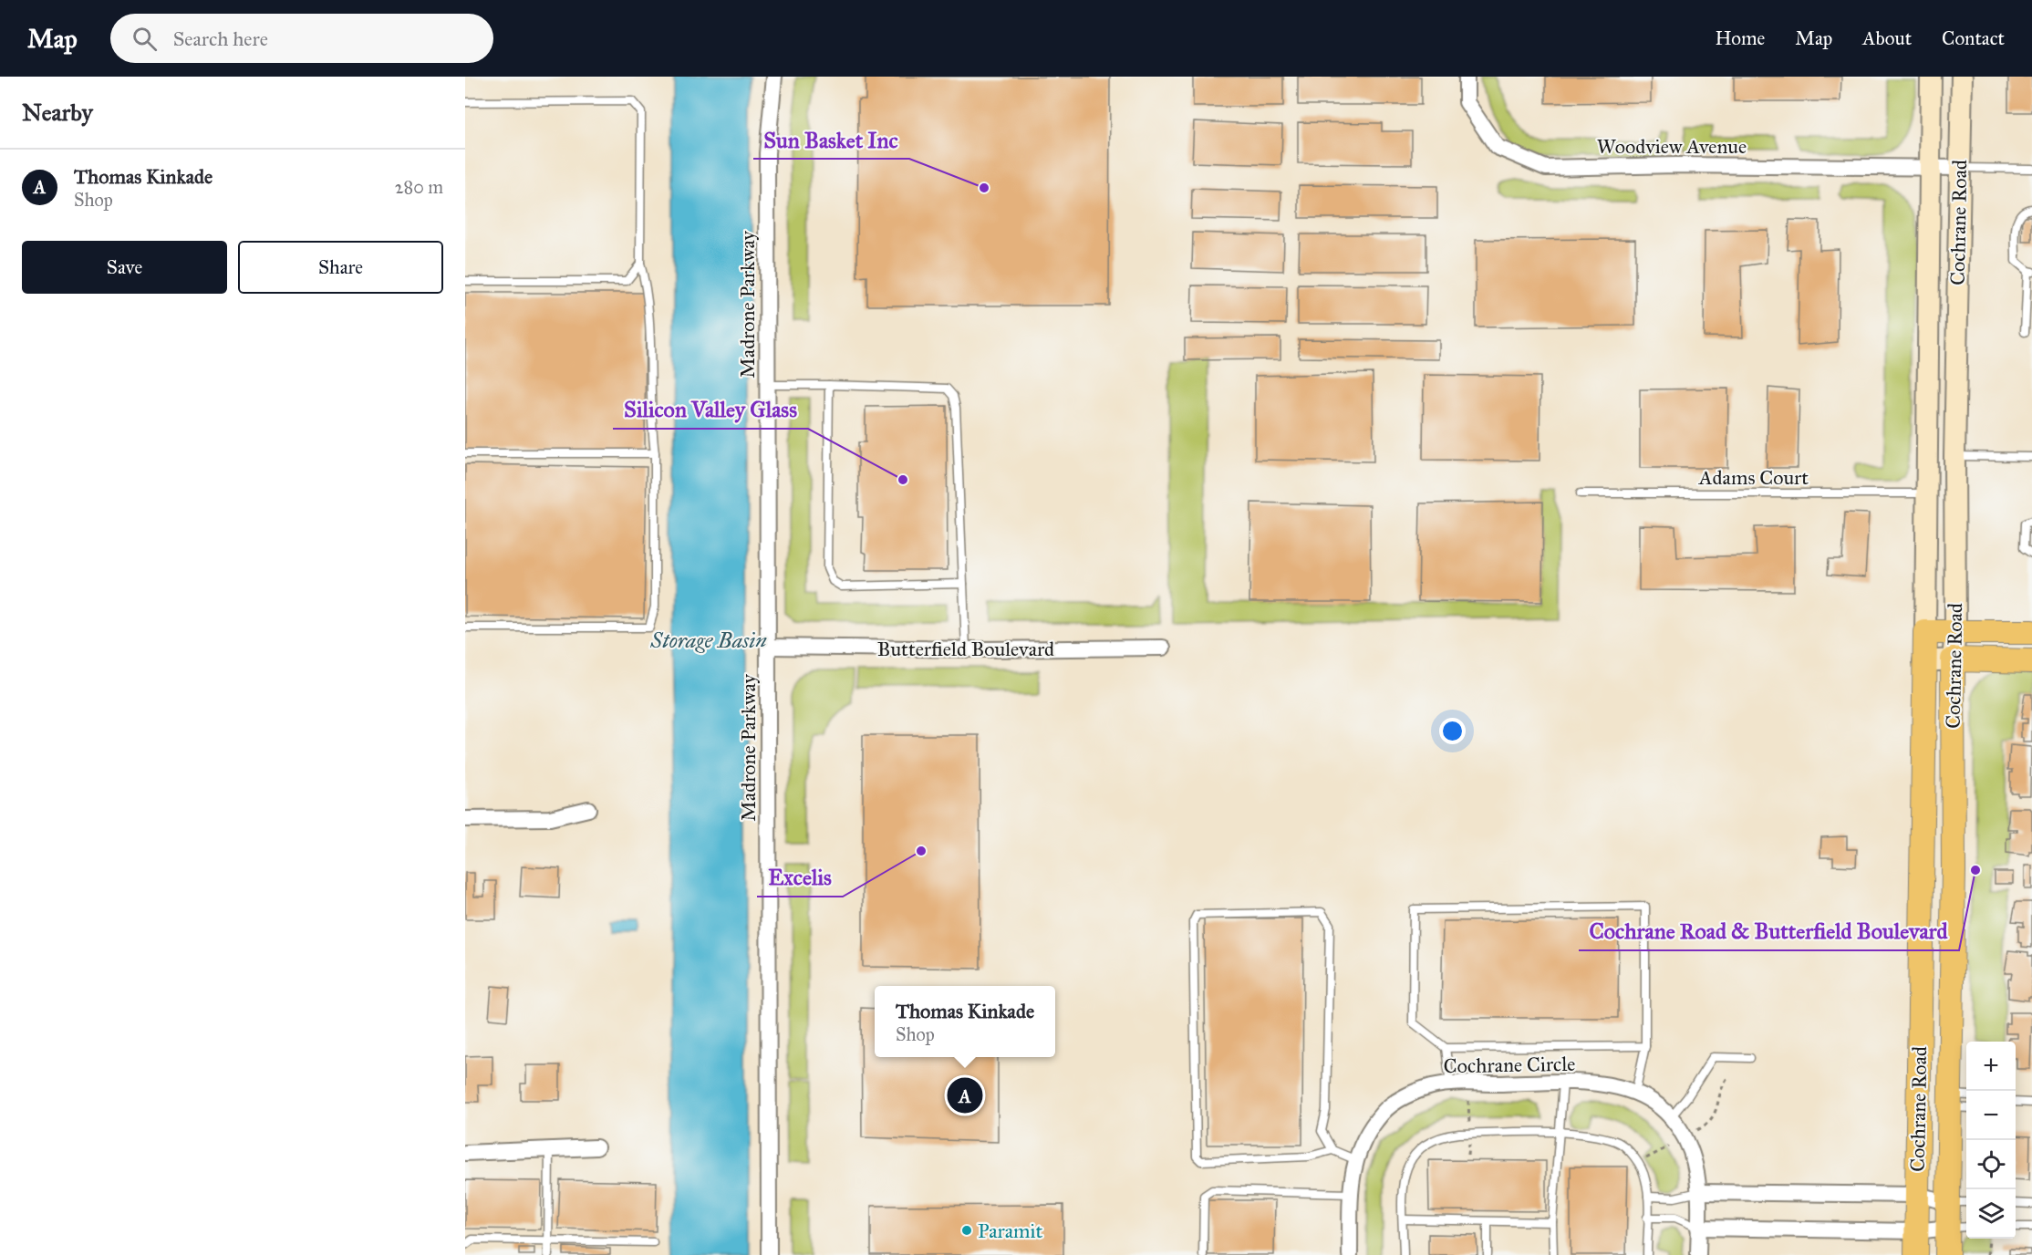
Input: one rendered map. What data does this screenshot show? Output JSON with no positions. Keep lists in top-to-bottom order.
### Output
{
  "streets": {
    "main road": ["Cochrane Road"],
    "street": [
      "Woodview Avenue",
      "Madrone Parkway",
      "Butterfield Boulevard",
      "Cochrane Circle"
    ],
    "lane": ["Adams Court"]
  },
  "crossings": [
    ["Woodview Avenue", "Cochrane Road"],
    ["Cochrane Road", "Adams Court"],
    ["Madrone Parkway", "Butterfield Boulevard"]
  ],
  "water": ["Storage Basin"],
  "places": [
    "Sun Basket Inc",
    "Silicon Valley Glass",
    "Excelis",
    "Cochrane Road & Butterfield Boulevard",
    "Paramit"
  ],
  "page": {
    "header": "Map",
    "search": "Search here",
    "nav": [
      "Home",
      "Map",
      "About",
      "Contact"
    ],
    "heading": "Nearby",
    "list": [
      {
        "mark": "A",
        "name": "Thomas Kinkade",
        "note": "Shop",
        "value": "280 m"
      }
    ],
    "buttons": ["Save", "Share"],
    "popup": ["Thomas Kinkade", "Shop"],
    "map_buttons": ["+", "−"],
    "pins": "A"
  }
}
